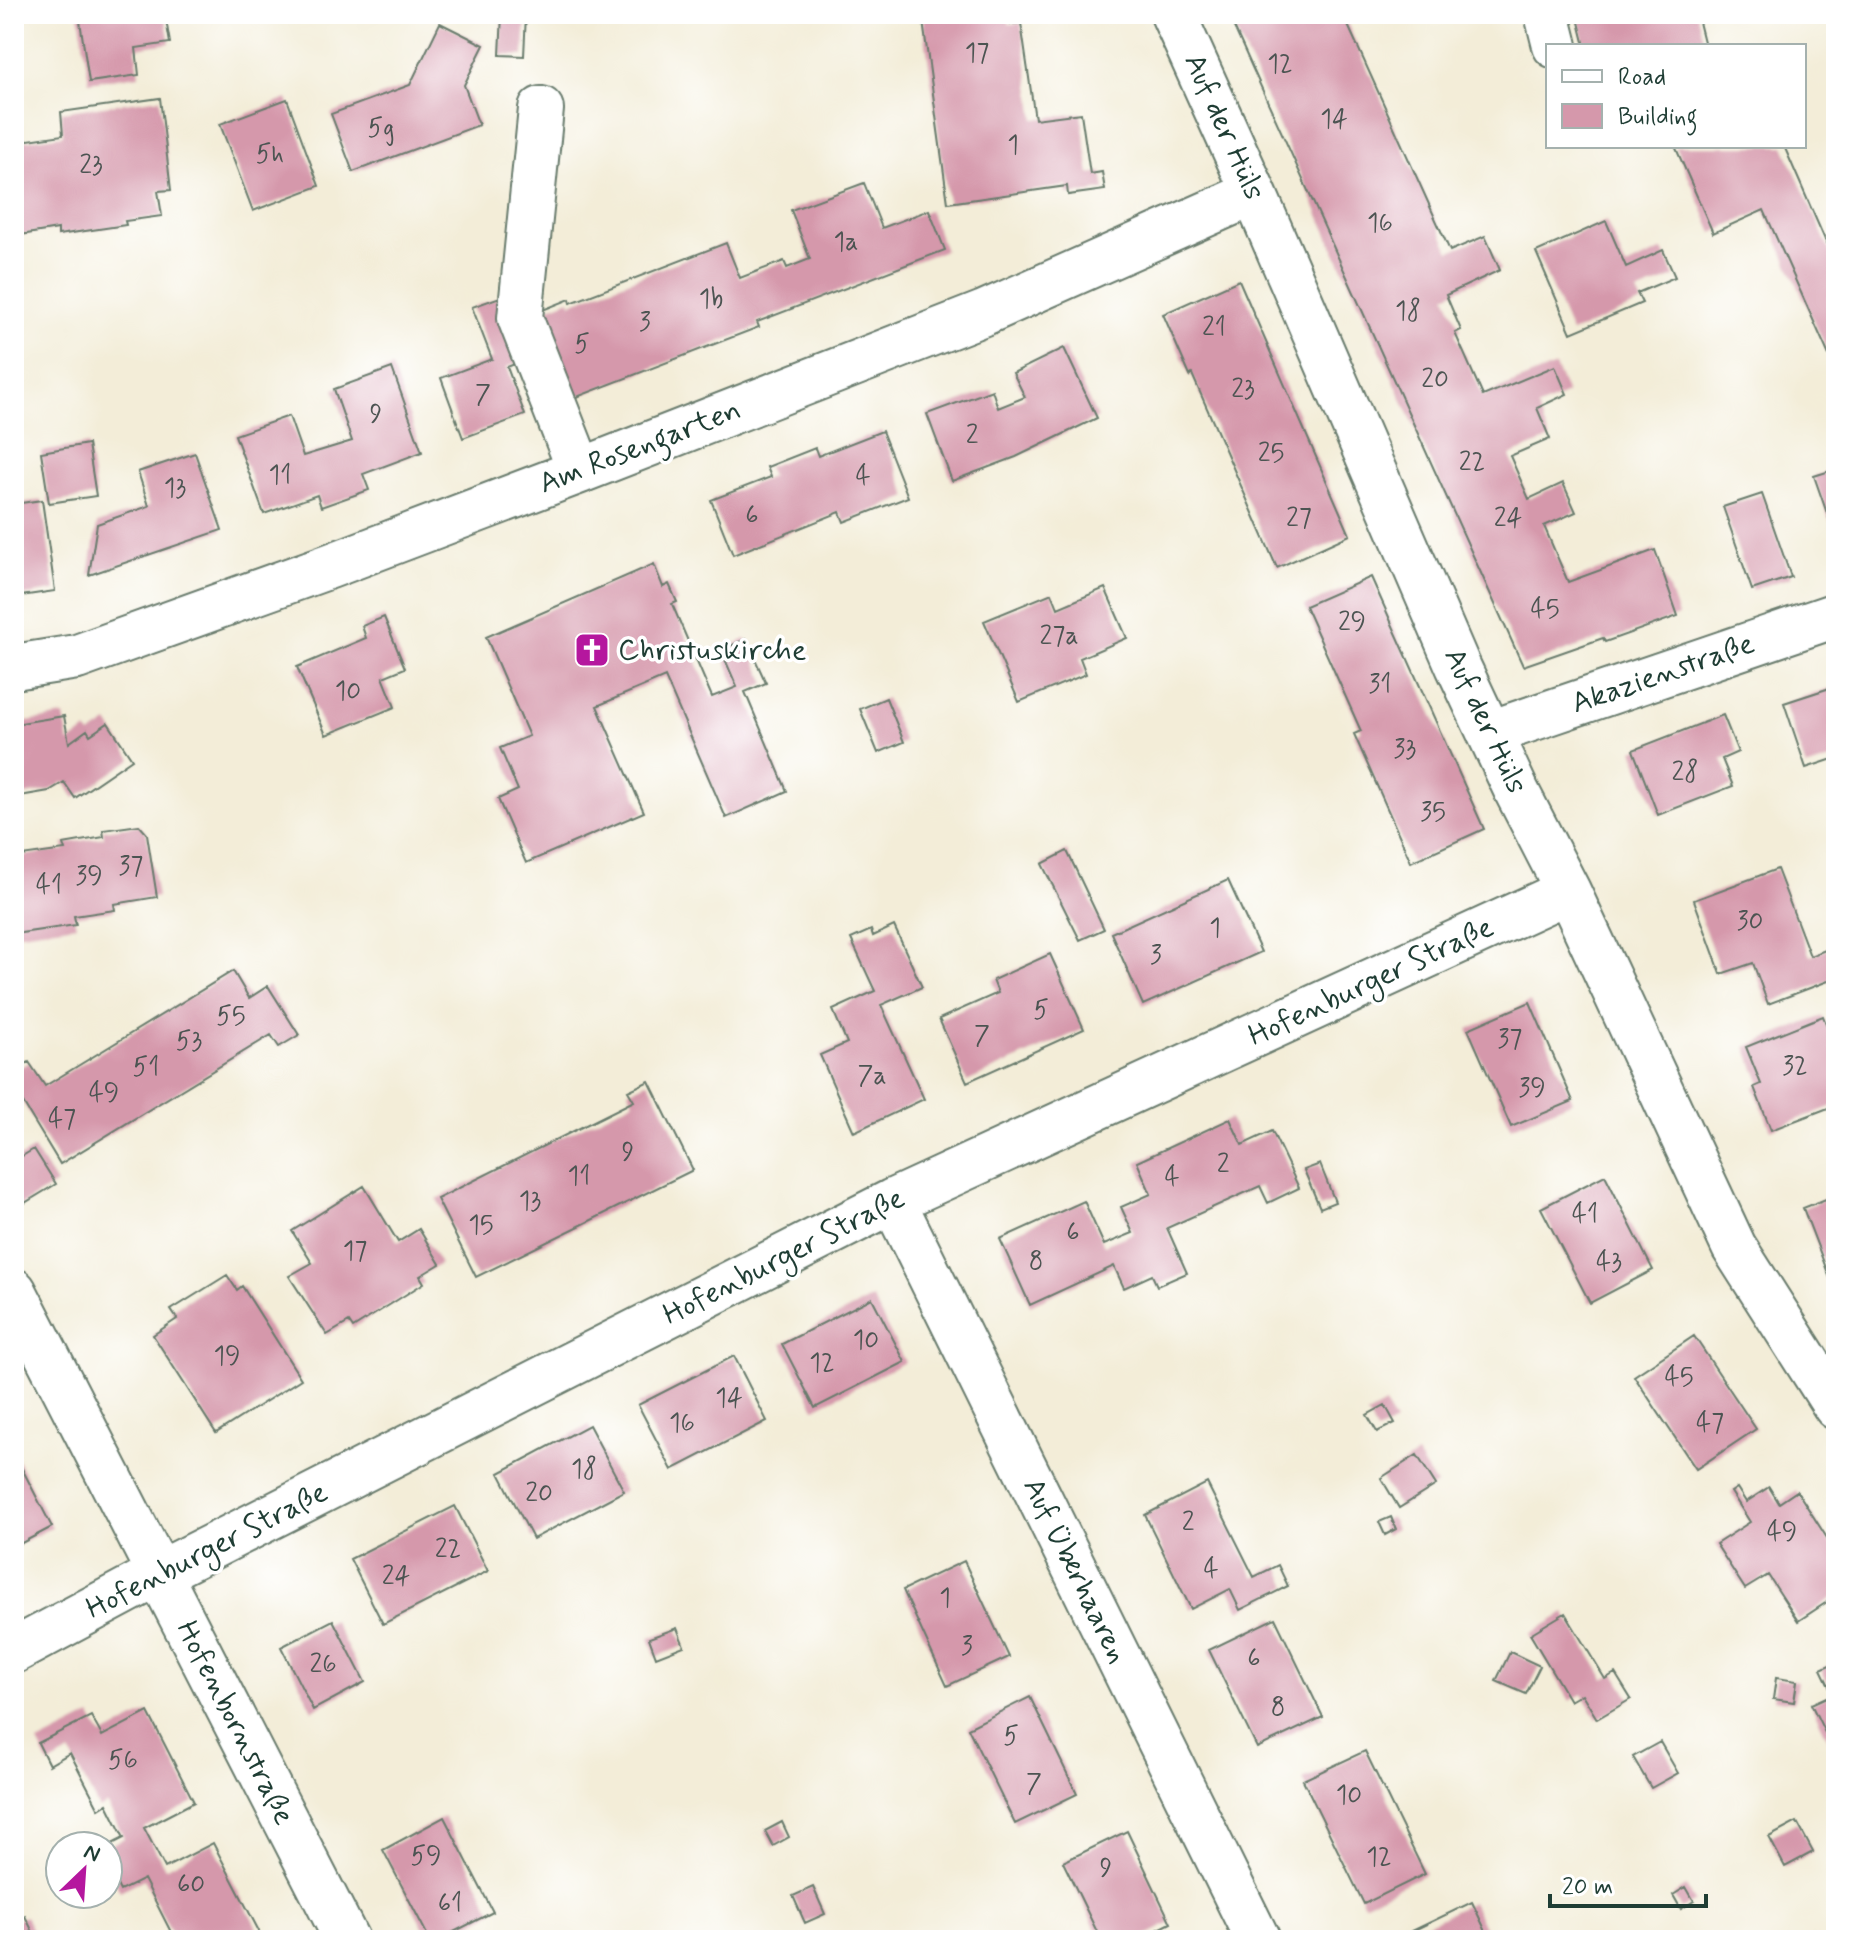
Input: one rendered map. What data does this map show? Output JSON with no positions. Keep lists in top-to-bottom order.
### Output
{
  "streets": {
    "street": [
      "Auf der Hüls",
      "Am Rosengarten",
      "Akazienstraße",
      "Hofenburger Straße",
      "Auf Überhaaren",
      "Hofenbornstraße"
    ]
  },
  "crossings": [
    ["Auf der Hüls", "Am Rosengarten"],
    ["Auf der Hüls", "Akazienstraße"],
    ["Auf der Hüls", "Hofenburger Straße"],
    ["Hofenburger Straße", "Auf Überhaaren"],
    ["Hofenburger Straße", "Hofenbornstraße"]
  ],
  "places": {
    "church": ["Christuskirche"]
  },
  "house_numbers": [
    "17",
    "12",
    "14",
    "5g",
    "1",
    "5h",
    "23",
    "16",
    "1a",
    "1b",
    "18",
    "3",
    "21",
    "5",
    "20",
    "23",
    "7",
    "9",
    "2",
    "25",
    "22",
    "11",
    "4",
    "13",
    "6",
    "27",
    "24",
    "45",
    "29",
    "27a",
    "31",
    "10",
    "33",
    "28",
    "35",
    "37",
    "39",
    "41",
    "30",
    "1",
    "3",
    "5",
    "55",
    "7",
    "37",
    "53",
    "32",
    "51",
    "7a",
    "39",
    "49",
    "47",
    "9",
    "2",
    "11",
    "4",
    "13",
    "41",
    "15",
    "6",
    "17",
    "8",
    "43",
    "10",
    "19",
    "12",
    "45",
    "14",
    "16",
    "47",
    "18",
    "20",
    "2",
    "49",
    "22",
    "4",
    "24",
    "1",
    "3",
    "6",
    "26",
    "8",
    "5",
    "56",
    "7",
    "10",
    "59",
    "12",
    "9",
    "60",
    "61"
  ],
  "legend": ["Road", "Building"],
  "scale_bar": "20 m",
  "north": "top right"
}
